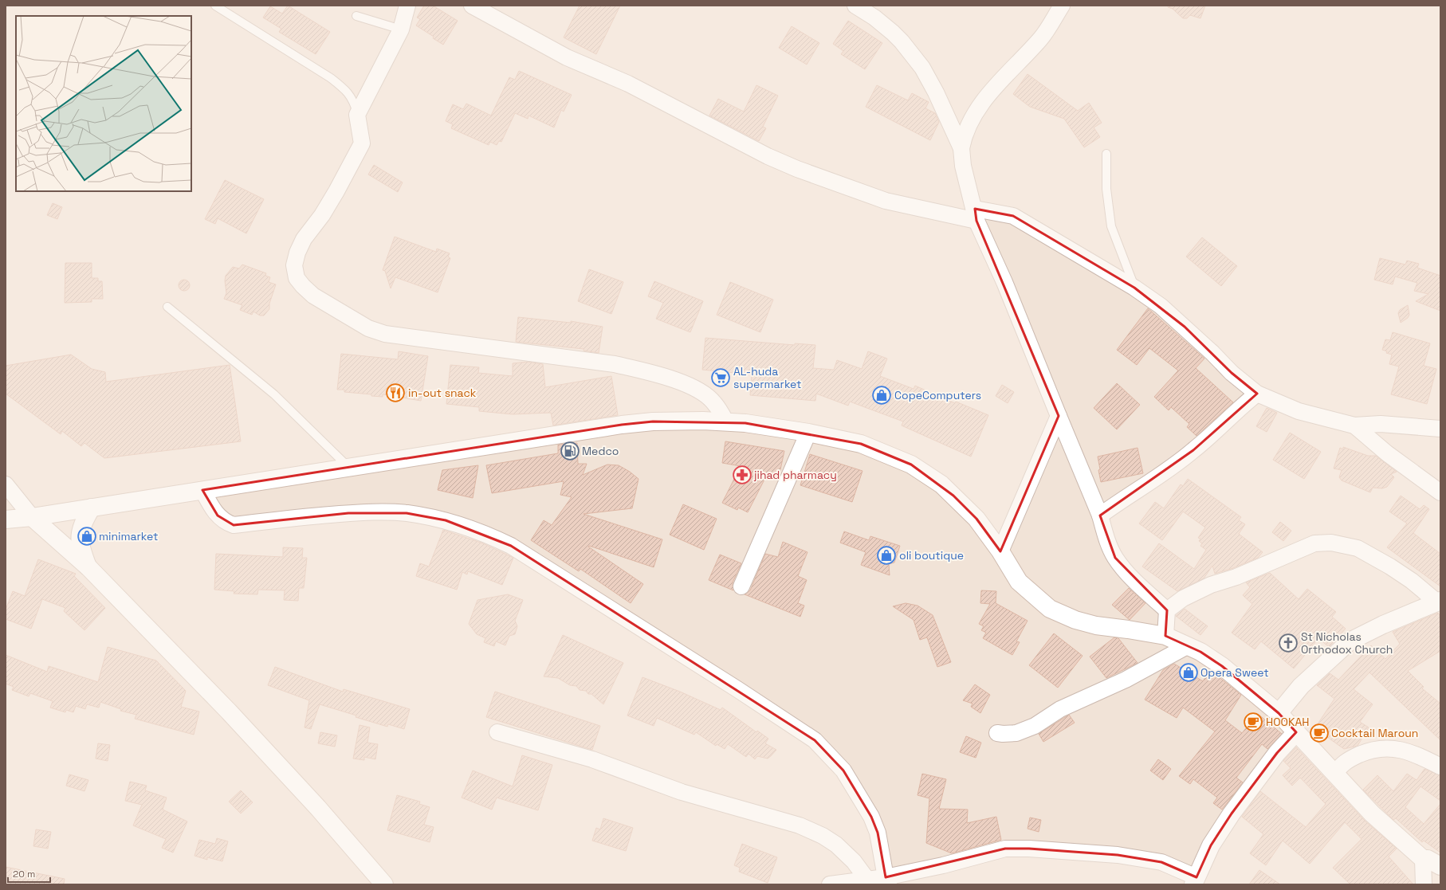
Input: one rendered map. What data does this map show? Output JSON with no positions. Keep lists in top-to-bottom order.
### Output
{
  "places": {
    "supermarket": ["AL-huda supermarket"],
    "restaurant": ["in-out snack"],
    "shop": [
      "CopeComputers",
      "minimarket",
      "oli boutique",
      "Opera Sweet"
    ],
    "fuel station": ["Medco"],
    "pharmacy": ["jihad pharmacy"],
    "church": ["St Nicholas Orthodox Church"],
    "cafe": ["HOOKAH", "Cocktail Maroun"]
  },
  "scale_bar": "20 m"
}
